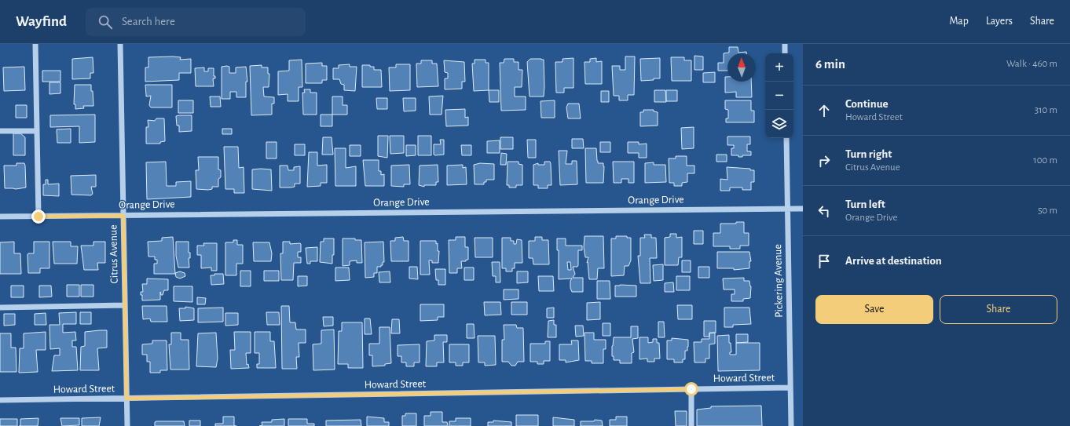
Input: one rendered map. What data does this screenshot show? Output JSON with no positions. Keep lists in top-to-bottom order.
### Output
{
  "streets": {
    "street": [
      "Orange Drive",
      "Citrus Avenue",
      "Pickering Avenue",
      "Howard Street"
    ]
  },
  "crossings": [
    ["Orange Drive", "Citrus Avenue"],
    ["Orange Drive", "Pickering Avenue"],
    ["Citrus Avenue", "Howard Street"],
    ["Pickering Avenue", "Howard Street"]
  ],
  "north": "top",
  "page": {
    "header": "Wayfind",
    "search": "Search here",
    "nav": ["Map", "Layers", "Share"],
    "heading": ["6 min", "Walk · 460 m"],
    "map_buttons": ["+", "−"],
    "list": [
      ["Continue", "Howard Street", "310 m"],
      ["Turn right", "Citrus Avenue", "100 m"],
      ["Turn left", "Orange Drive", "50 m"],
      "Arrive at destination"
    ],
    "buttons": ["Save", "Share"]
  }
}
